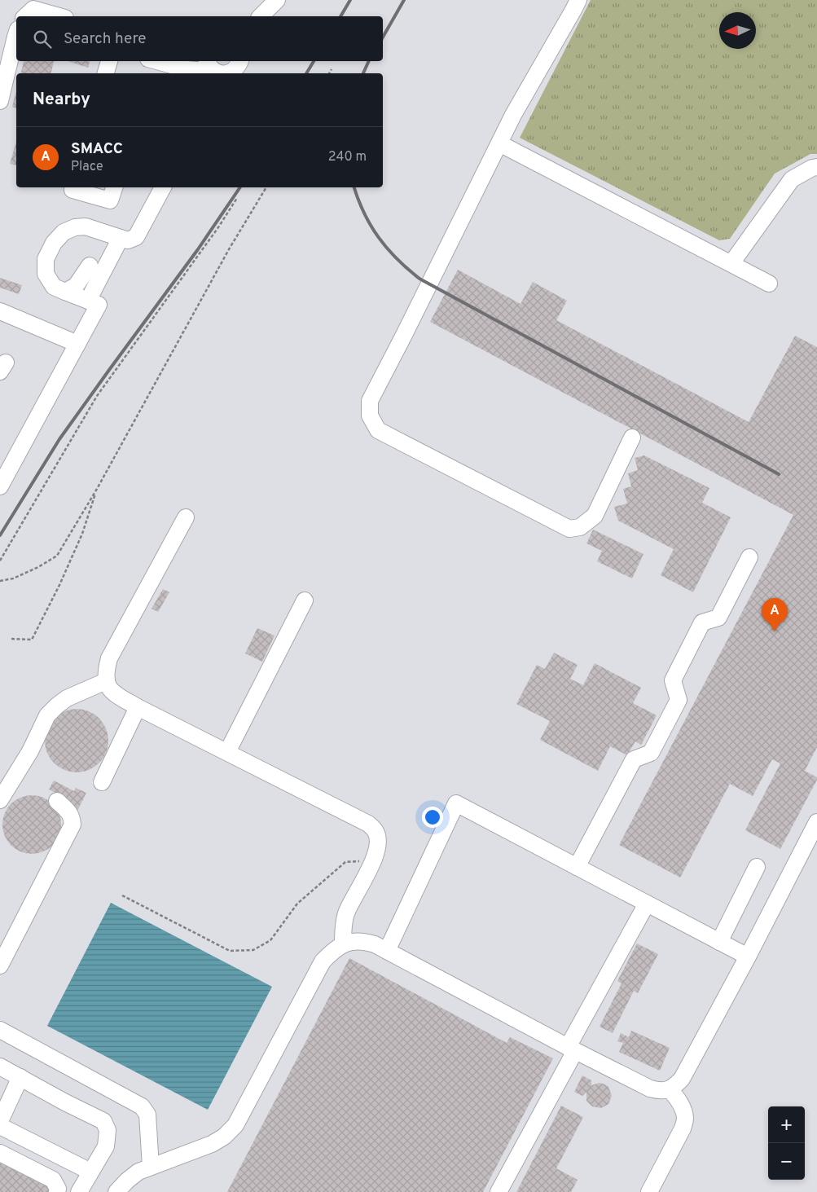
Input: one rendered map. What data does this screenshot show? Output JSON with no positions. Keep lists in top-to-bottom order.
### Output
{
  "north": "left",
  "page": {
    "search": "Search here",
    "heading": "Nearby",
    "list": [
      {
        "mark": "A",
        "name": "SMACC",
        "note": "Place",
        "value": "240 m"
      }
    ],
    "pins": "A",
    "map_buttons": ["+", "−"]
  }
}
